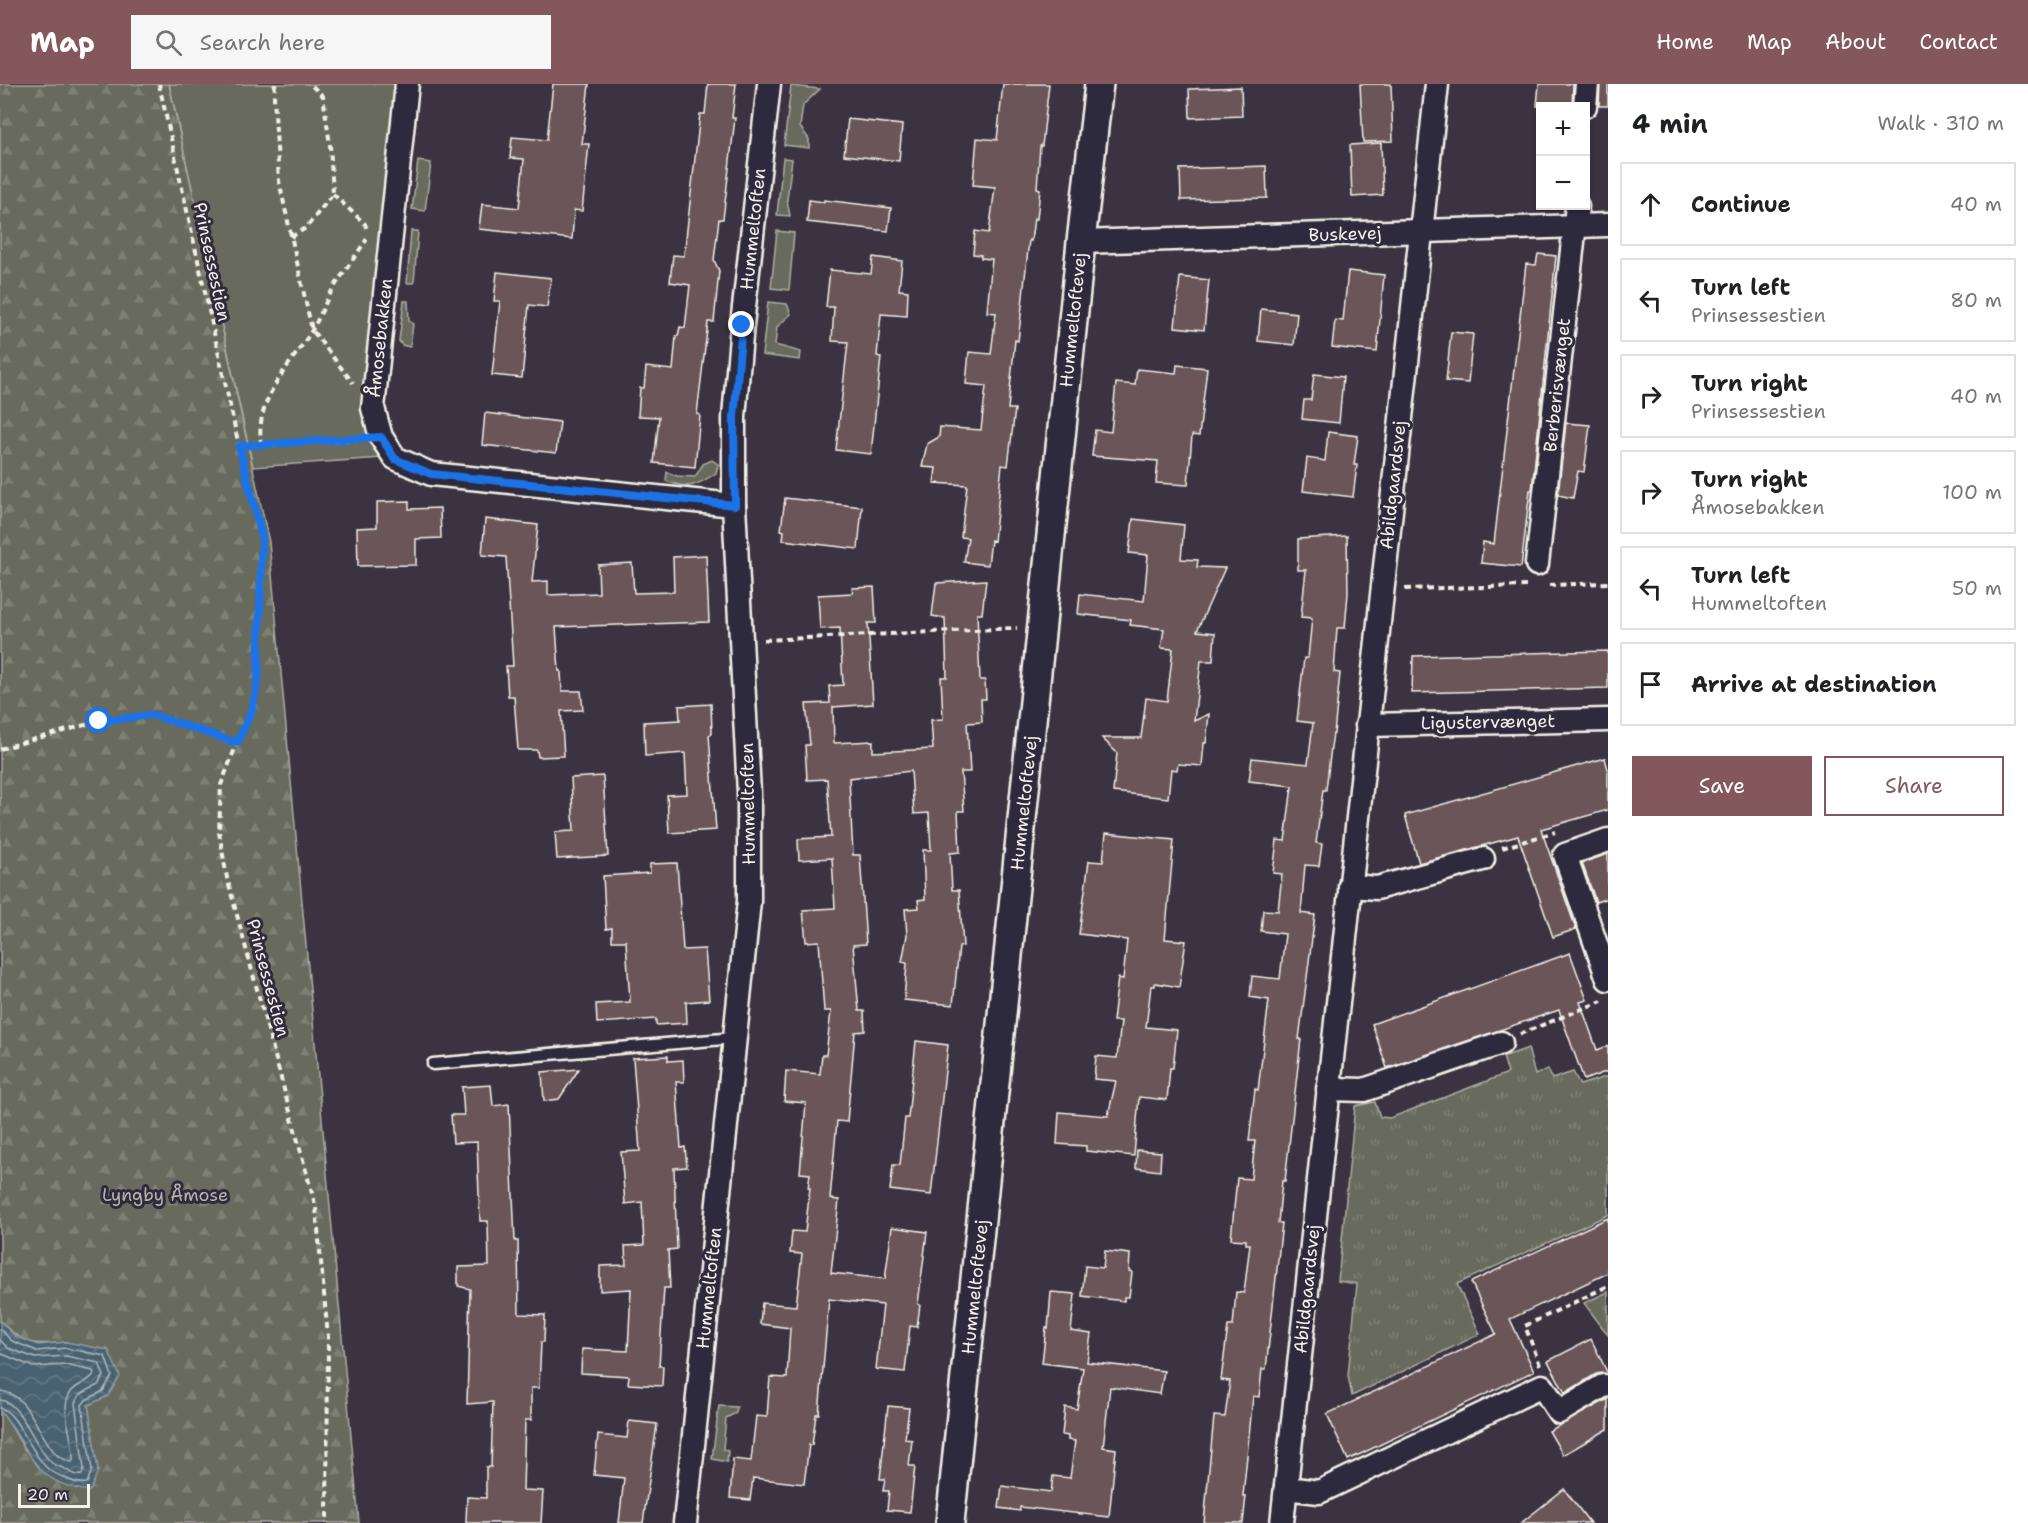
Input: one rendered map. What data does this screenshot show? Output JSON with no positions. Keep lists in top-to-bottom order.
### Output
{
  "streets": {
    "street": [
      "Hummeltoften",
      "Buskevej",
      "Hummeltoftevej",
      "Åmosebakken",
      "Berberisvænget",
      "Abildgaardsvej",
      "Ligustervænget"
    ],
    "path": ["Prinsessestien"]
  },
  "crossings": [
    ["Hummeltoften", "Åmosebakken"],
    ["Buskevej", "Hummeltoftevej"],
    ["Buskevej", "Berberisvænget"],
    ["Buskevej", "Abildgaardsvej"],
    ["Abildgaardsvej", "Ligustervænget"]
  ],
  "parks": ["Lyngby Åmose"],
  "scale_bar": "20 m",
  "page": {
    "header": "Map",
    "search": "Search here",
    "nav": [
      "Home",
      "Map",
      "About",
      "Contact"
    ],
    "heading": ["4 min", "Walk · 310 m"],
    "map_buttons": ["+", "−"],
    "list": [
      ["Continue", "40 m"],
      ["Turn left", "Prinsessestien", "80 m"],
      ["Turn right", "Prinsessestien", "40 m"],
      ["Turn right", "Åmosebakken", "100 m"],
      ["Turn left", "Hummeltoften", "50 m"],
      "Arrive at destination"
    ],
    "buttons": ["Save", "Share"],
    "scale": "20 m"
  }
}
